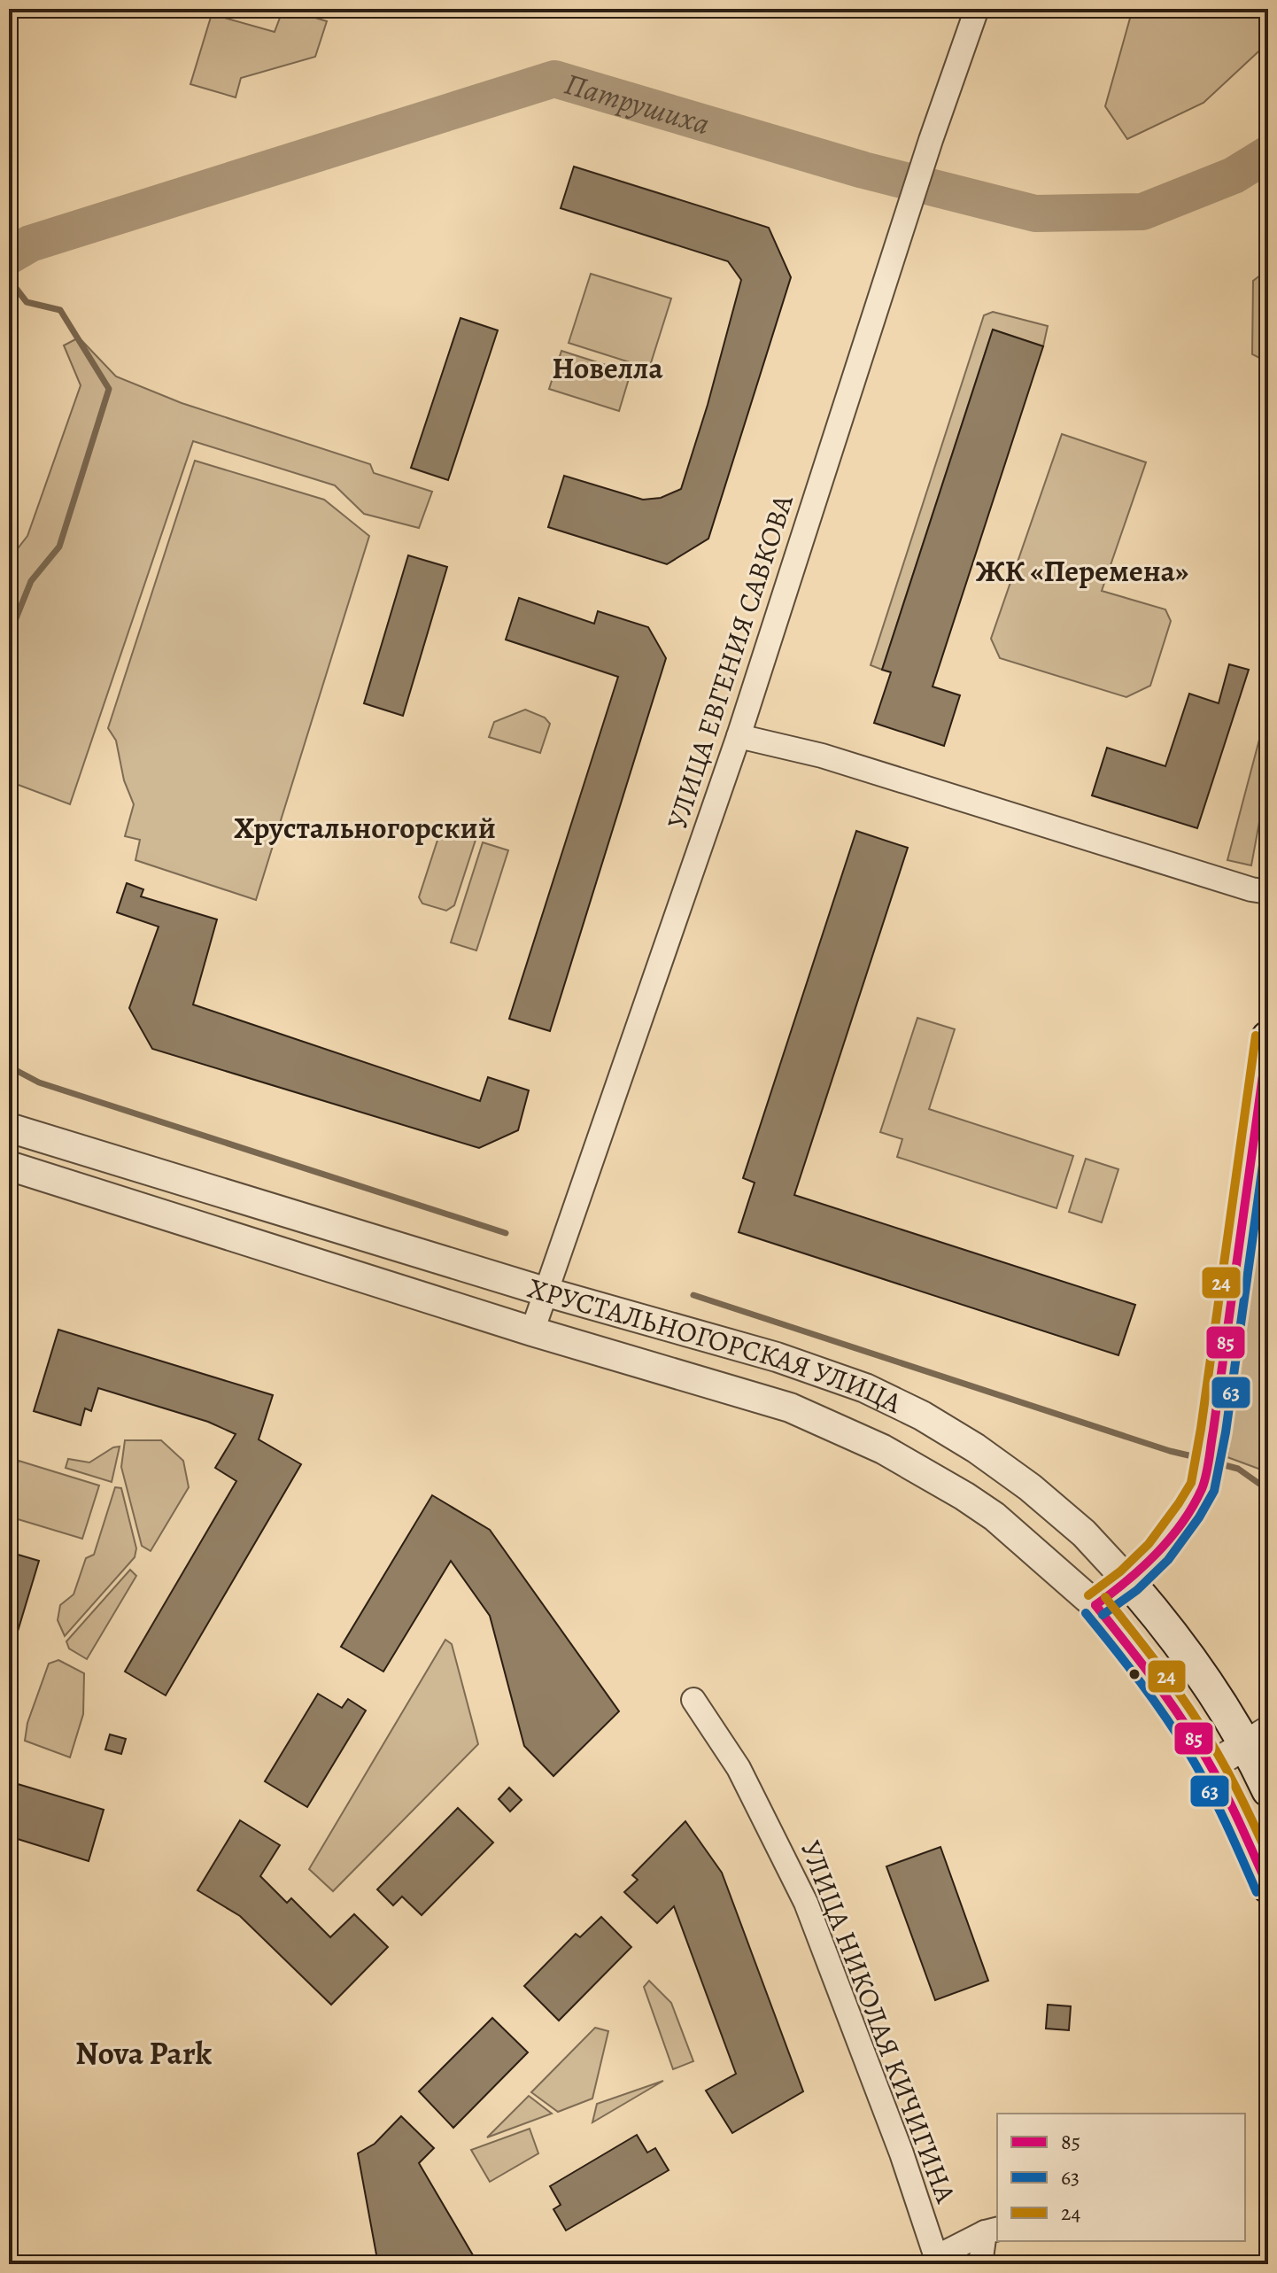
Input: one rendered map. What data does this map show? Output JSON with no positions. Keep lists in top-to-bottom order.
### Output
{
  "streets": {
    "main road": ["ХРУСТАЛЬНОГОРСКАЯ УЛИЦА"],
    "street": ["УЛИЦА ЕВГЕНИЯ САВКОВА", "УЛИЦА НИКОЛАЯ КИЧИГИНА"]
  },
  "crossings": [
    ["УЛИЦА ЕВГЕНИЯ САВКОВА", "ХРУСТАЛЬНОГОРСКАЯ УЛИЦА"]
  ],
  "districts": [
    "Новелла",
    "ЖК «Перемена»",
    "Хрустальногорский",
    "Nova Park"
  ],
  "water": ["Патрушиха"],
  "lines": ["transit line 24", "transit line 85", "transit line 63"],
  "legend": ["85", "63", "24"]
}
